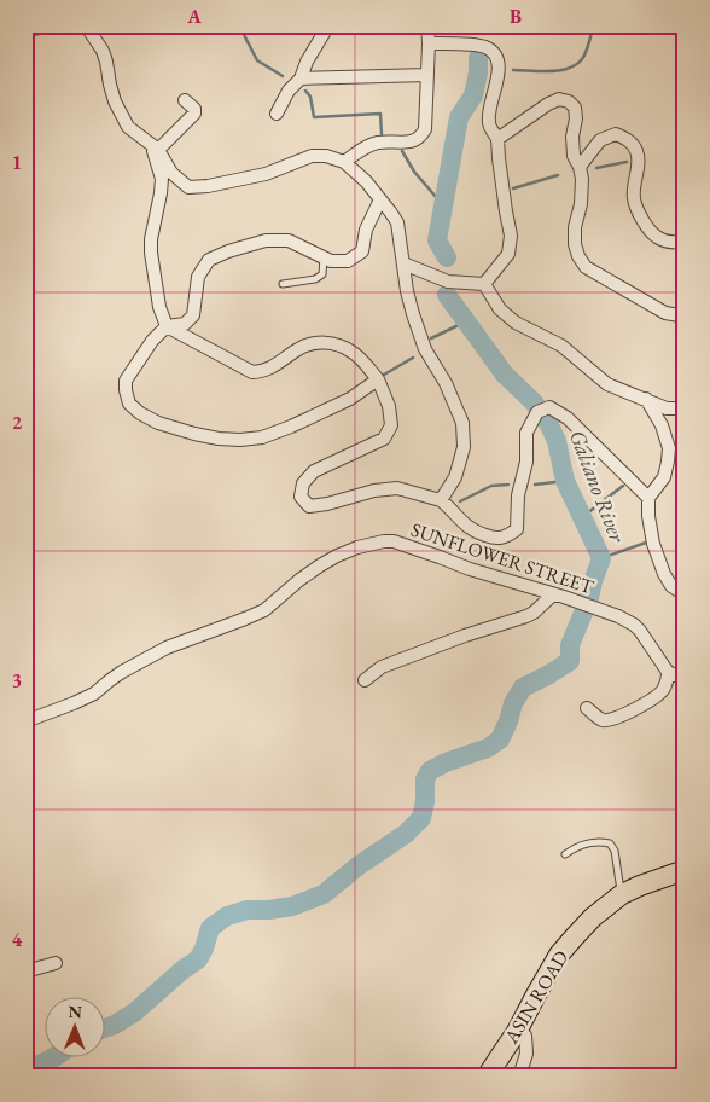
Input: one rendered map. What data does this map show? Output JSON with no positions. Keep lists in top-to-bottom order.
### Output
{
  "streets": {
    "main road": ["ASIN ROAD"],
    "street": ["SUNFLOWER STREET"]
  },
  "water": ["Galiano River"],
  "north": "top",
  "grid": {
    "columns": ["A", "B"],
    "rows": [
      "1",
      "2",
      "3",
      "4"
    ]
  }
}
